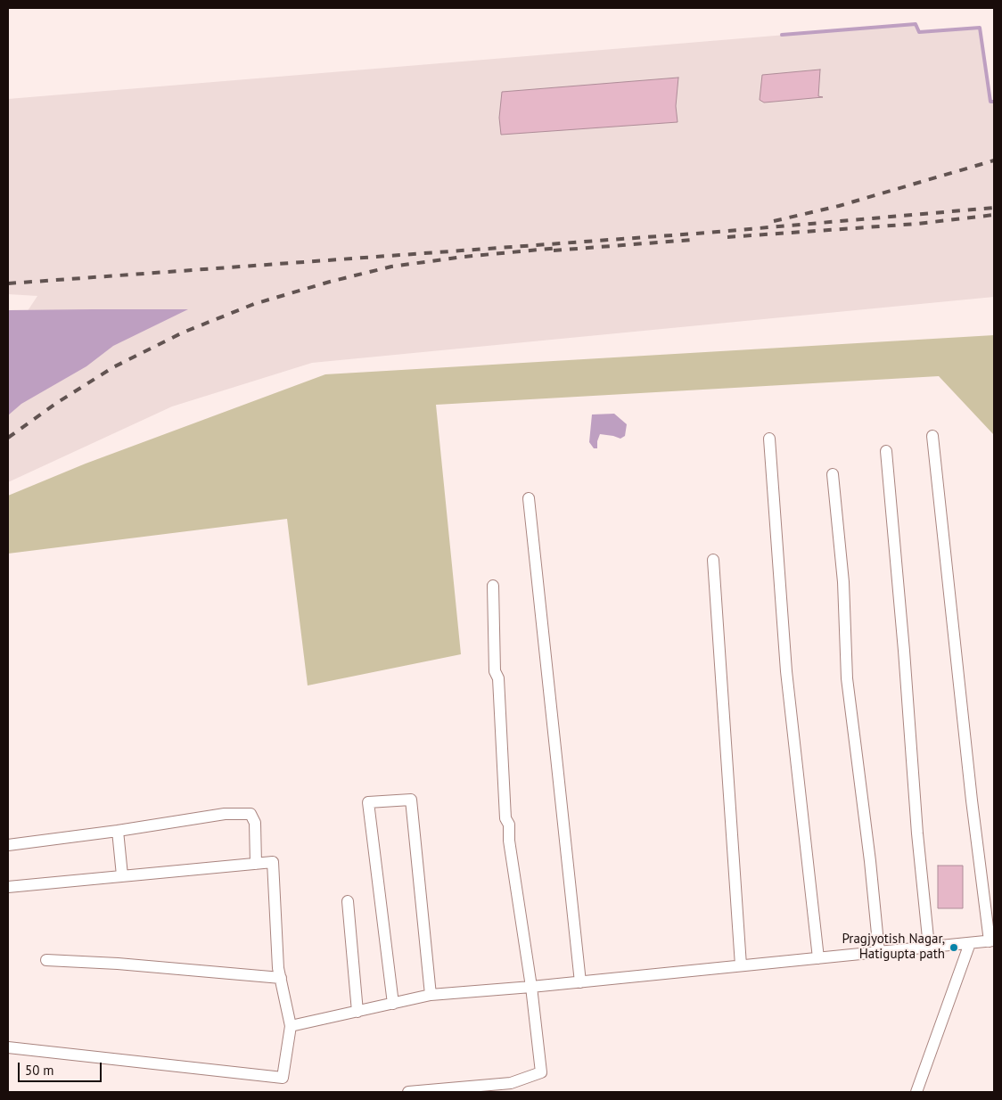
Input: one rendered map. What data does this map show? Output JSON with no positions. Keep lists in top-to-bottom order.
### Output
{
  "places": ["Pragjyotish Nagar, Hatigupta path"],
  "scale_bar": "50 m"
}
